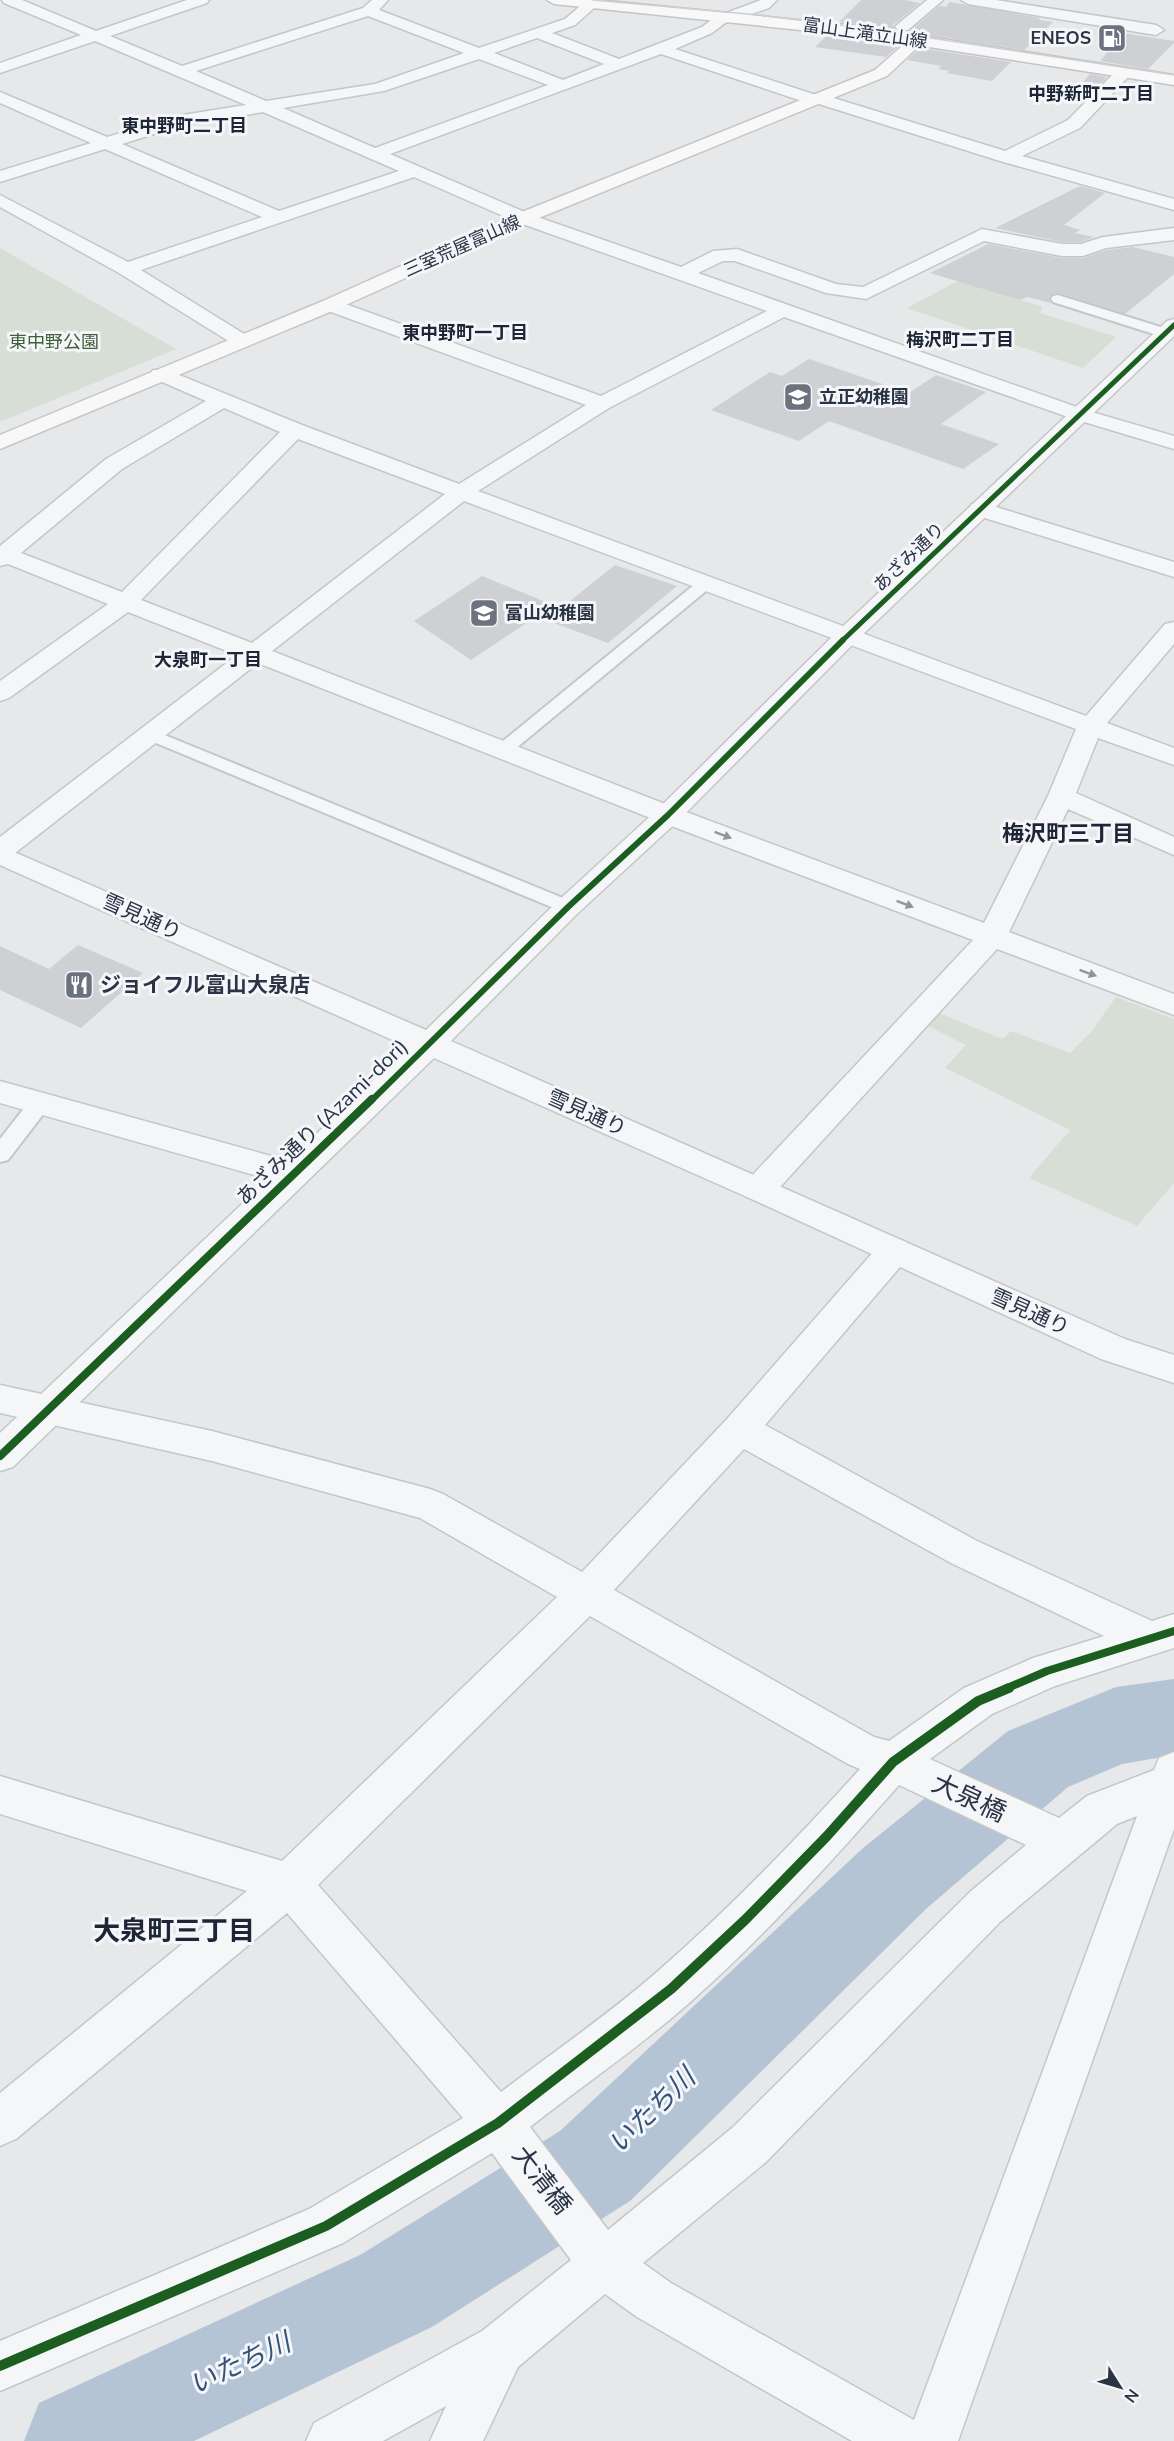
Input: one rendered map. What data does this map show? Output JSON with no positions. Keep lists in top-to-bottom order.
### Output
{
  "streets": {
    "main road": ["富山上滝立山線", "三室荒屋富山線"],
    "street": [
      "あざみ通り",
      "雪見通り",
      "あざみ通り (Azami-dori)",
      "大泉橋",
      "大清橋"
    ]
  },
  "crossings": [
    ["富山上滝立山線", "三室荒屋富山線"],
    ["あざみ通り", "あざみ通り (Azami-dori)"],
    ["雪見通り", "あざみ通り (Azami-dori)"],
    ["あざみ通り (Azami-dori)", "大泉橋"]
  ],
  "districts": [
    "中野新町二丁目",
    "東中野町二丁目",
    "東中野町一丁目",
    "梅沢町二丁目",
    "大泉町一丁目",
    "梅沢町三丁目",
    "大泉町三丁目"
  ],
  "water": ["いたち川"],
  "parks": ["東中野公園"],
  "places": {
    "fuel station": ["ENEOS"],
    "school or university": ["立正幼稚園", "富山幼稚園"],
    "restaurant": ["ジョイフル富山大泉店"]
  },
  "north": "bottom right"
}
